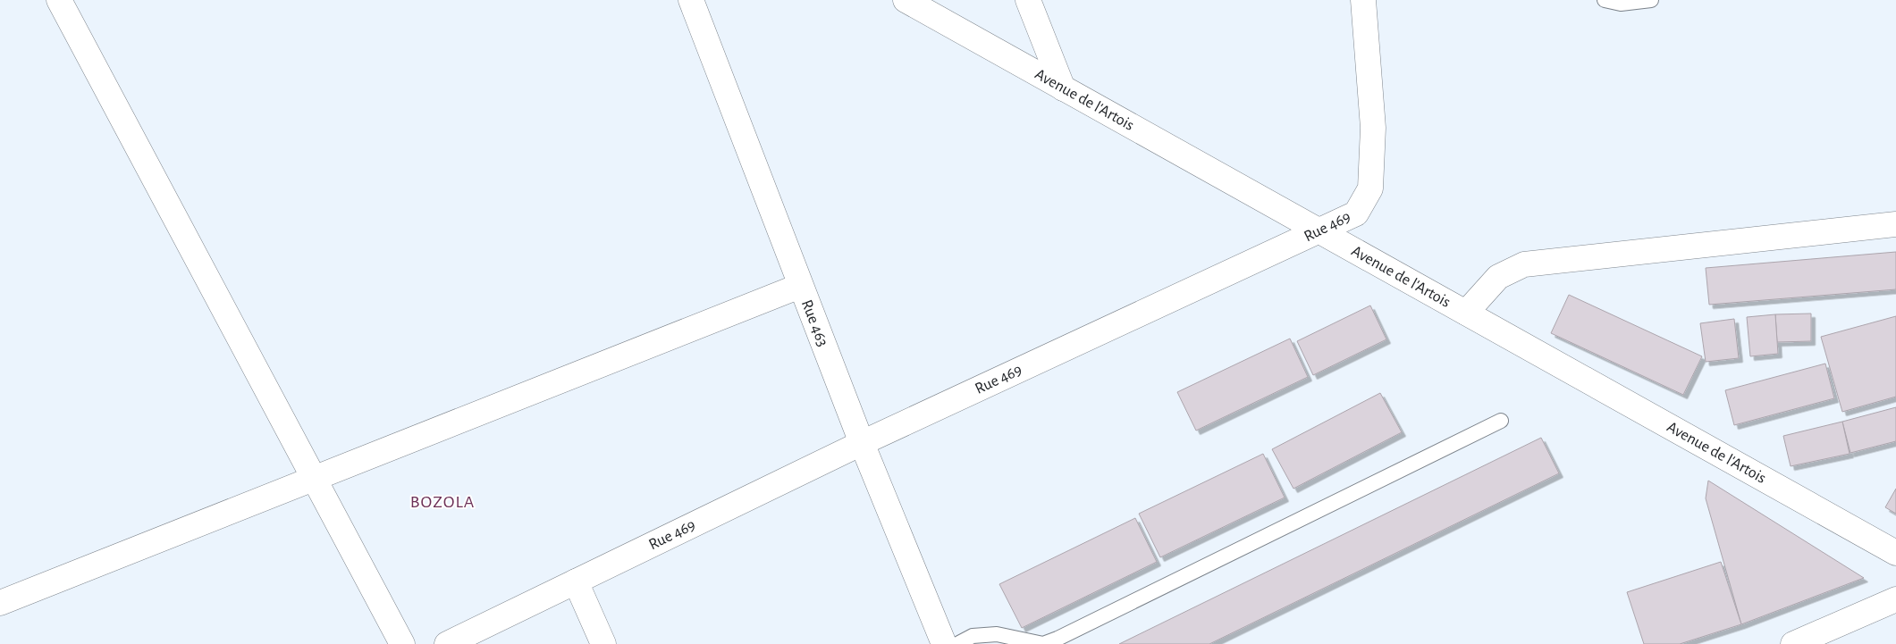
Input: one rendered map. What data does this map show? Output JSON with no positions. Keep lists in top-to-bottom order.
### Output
{
  "streets": {
    "street": ["Avenue de l'Artois", "Rue 469", "Rue 463"]
  },
  "crossings": [
    ["Avenue de l'Artois", "Rue 469"],
    ["Rue 469", "Rue 463"]
  ],
  "districts": ["BOZOLA"]
}
